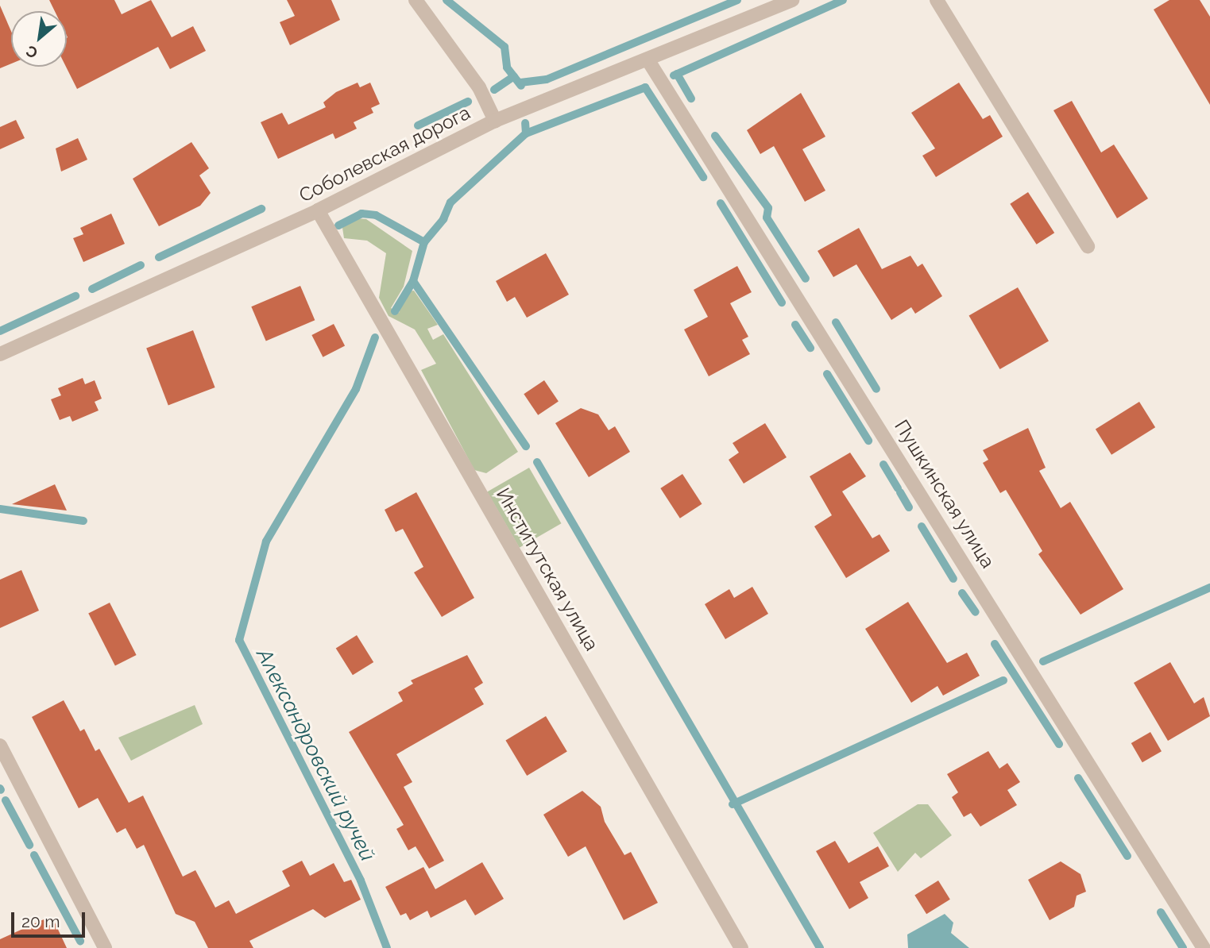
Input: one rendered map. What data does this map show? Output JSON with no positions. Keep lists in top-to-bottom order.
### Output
{
  "streets": {
    "street": ["Соболевская дорога", "Пушкинская улица", "Институтская улица"]
  },
  "crossings": [
    ["Соболевская дорога", "Пушкинская улица"],
    ["Соболевская дорога", "Институтская улица"]
  ],
  "water": ["Александровский ручей"],
  "scale_bar": "20 m",
  "north": "bottom left"
}
